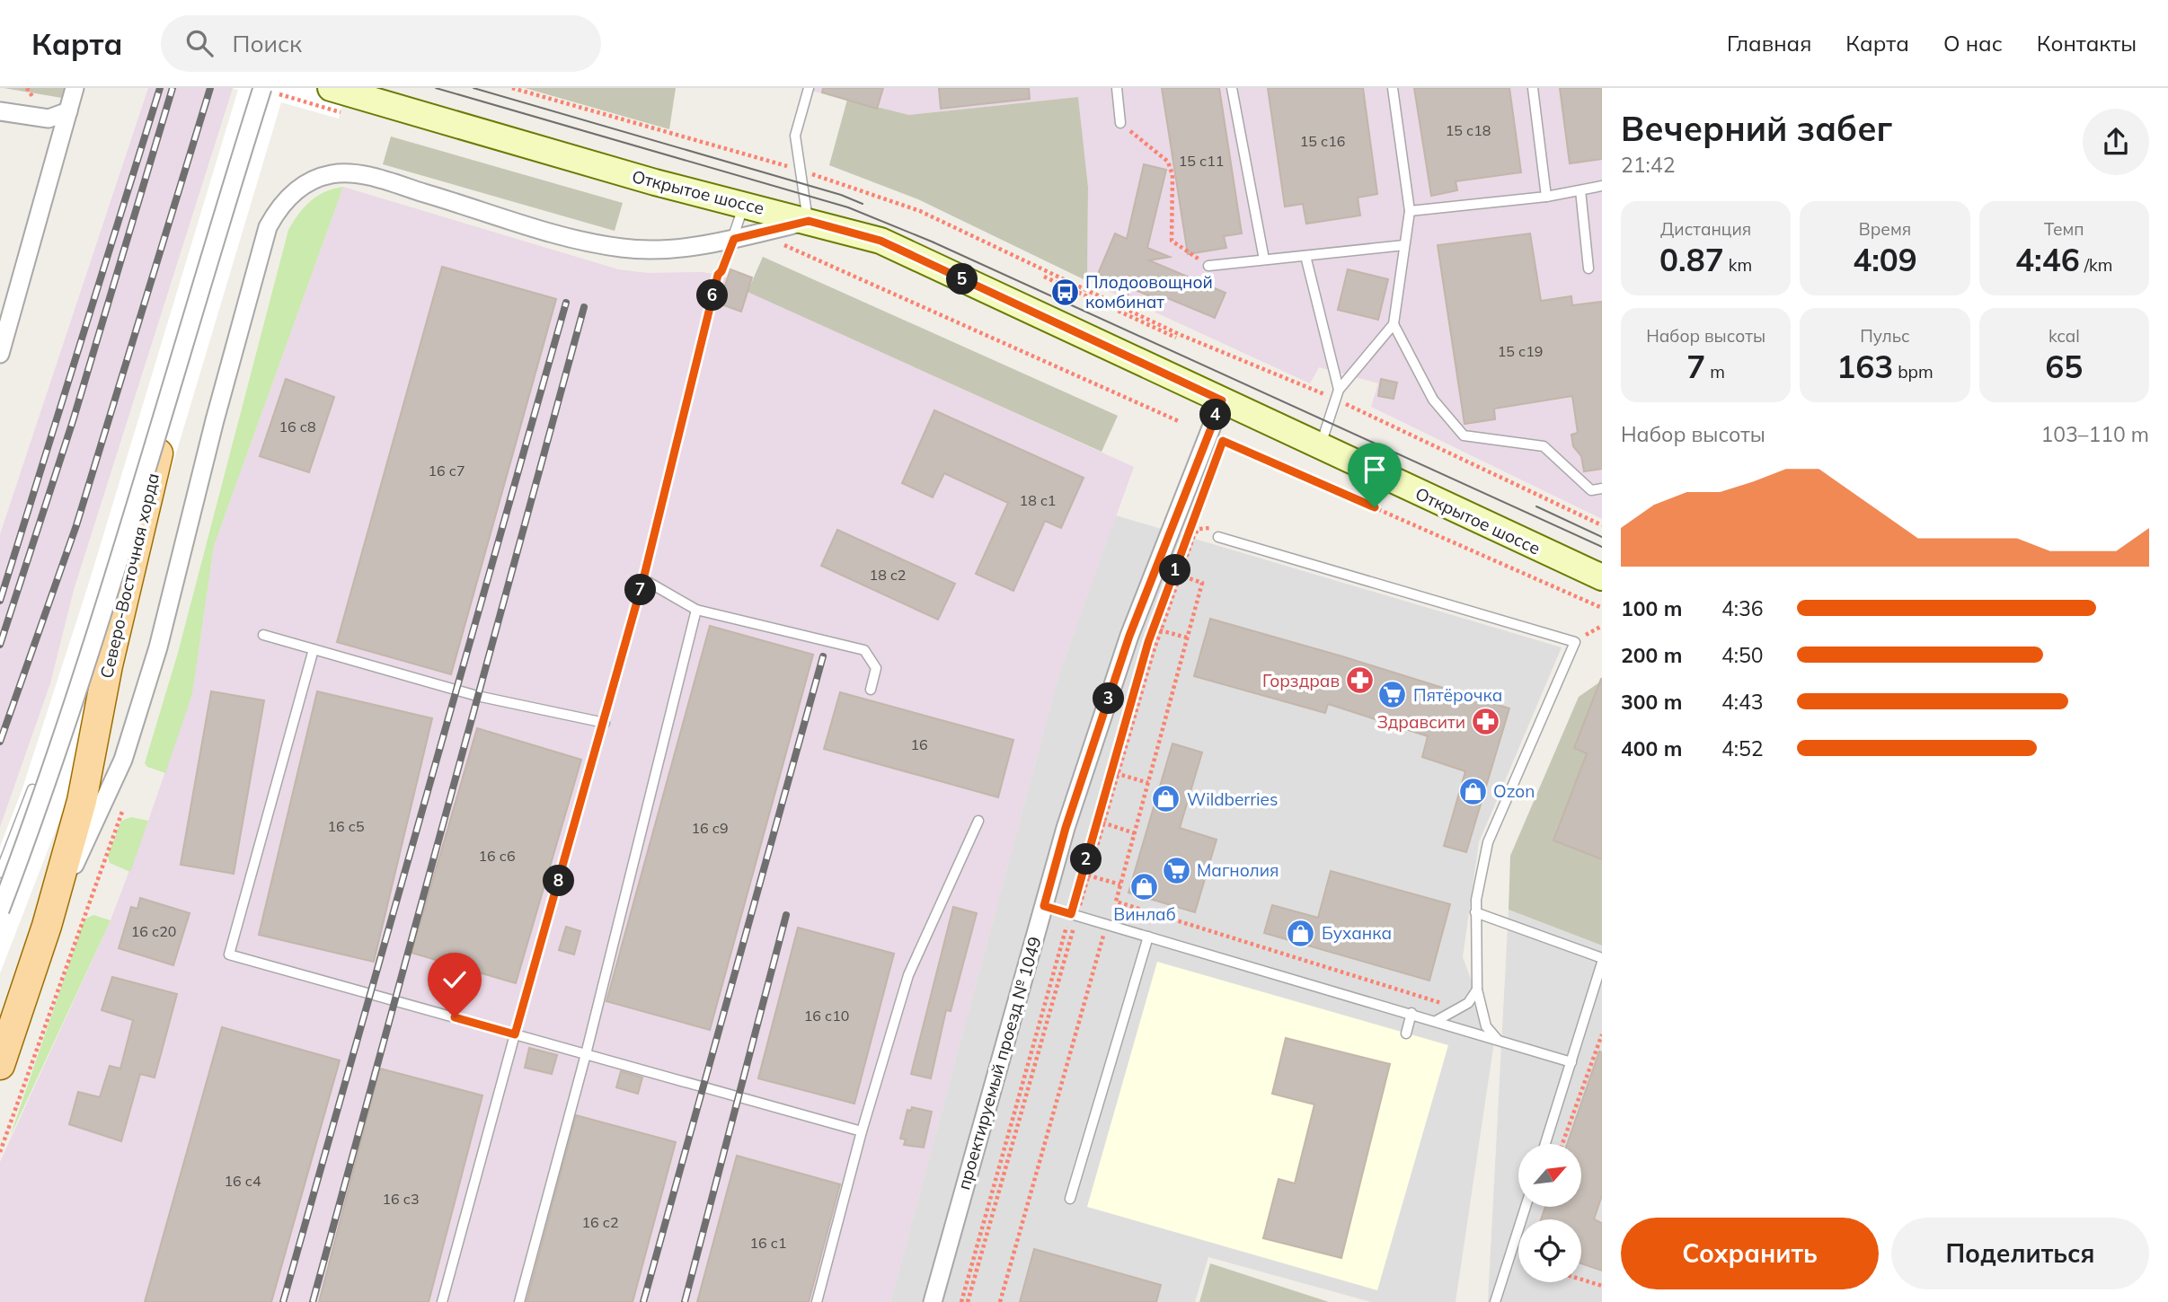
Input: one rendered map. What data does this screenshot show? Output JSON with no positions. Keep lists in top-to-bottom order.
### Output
{
  "streets": {
    "main road": ["Открытое шоссе", "Северо-Восточная хорда"],
    "street": ["проектируемый проезд № 1049"]
  },
  "crossings": [
    ["Открытое шоссе", "проектируемый проезд № 1049"]
  ],
  "places": {
    "bus stop": ["Плодоовощной комбинат"],
    "pharmacy": ["Горздрав", "Здравсити"],
    "supermarket": ["Пятёрочка", "Магнолия"],
    "shop": [
      "Ozon",
      "Wildberries",
      "Винлаб",
      "Буханка"
    ]
  },
  "house_numbers": [
    "15 с18",
    "15 с16",
    "15 с11",
    "15 с19",
    "16 с8",
    "16 с7",
    "18 c1",
    "18 c2",
    "16",
    "16 с5",
    "16 с9",
    "16 с6",
    "16 с20",
    "16 с10",
    "16 с4",
    "16 с3",
    "16 с2",
    "16 с1"
  ],
  "north": "top right",
  "page": {
    "header": "Карта",
    "search": "Поиск",
    "nav": [
      "Главная",
      "Карта",
      "О нас",
      "Контакты"
    ],
    "heading": ["Вечерний забег", "21:42"],
    "stats": [
      ["Дистанция", "0.87 km"],
      ["Время", "4:09"],
      ["Темп", "4:46 /km"],
      ["Набор высоты", "7 m"],
      ["Пульс", "163 bpm"],
      ["kcal", "65"]
    ],
    "pins": [
      "5",
      "6",
      "4",
      "1",
      "7",
      "3",
      "2",
      "8"
    ],
    "chart": ["Набор высоты", "103–110 m"],
    "list": [
      {
        "name": "100 m",
        "note": "4:36"
      },
      {
        "name": "200 m",
        "note": "4:50"
      },
      {
        "name": "300 m",
        "note": "4:43"
      },
      {
        "name": "400 m",
        "note": "4:52"
      }
    ],
    "buttons": ["Сохранить", "Поделиться"]
  }
}
